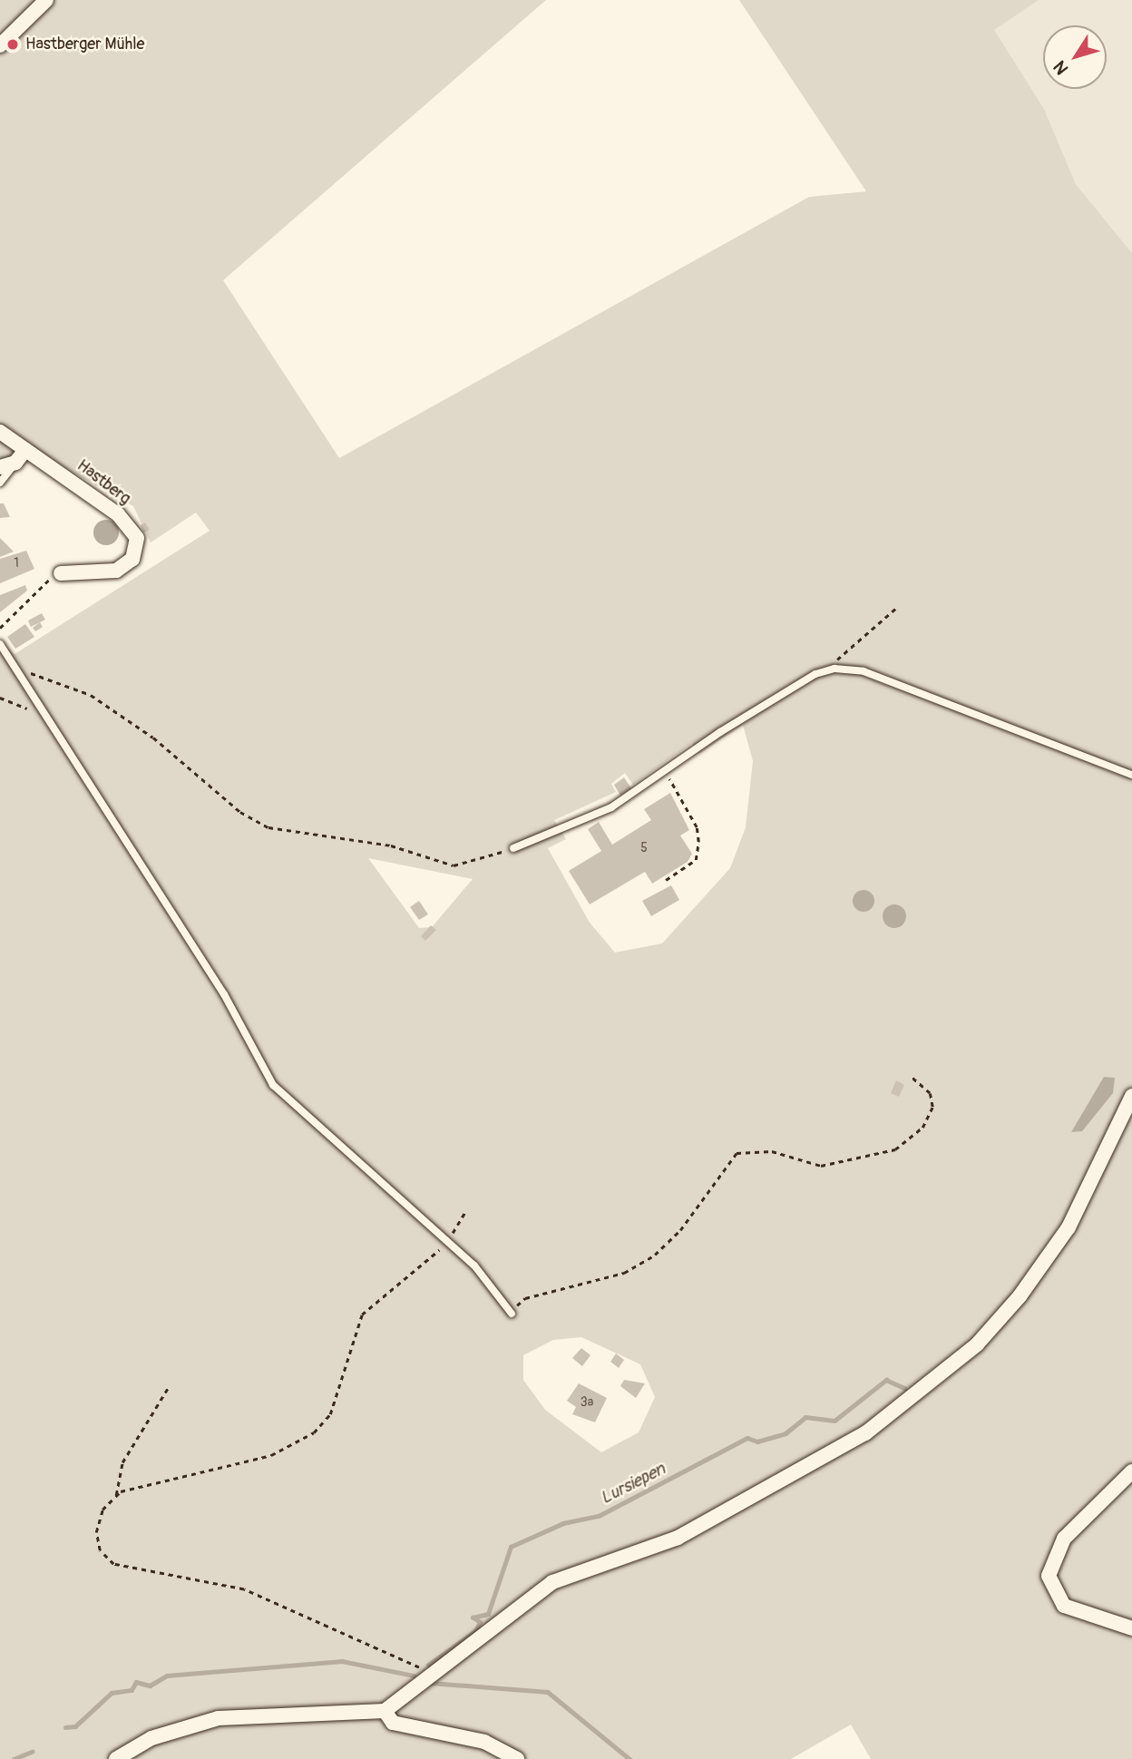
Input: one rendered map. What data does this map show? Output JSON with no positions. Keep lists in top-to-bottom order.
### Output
{
  "streets": {
    "street": ["Hastberg"]
  },
  "water": ["Lursiepen"],
  "places": ["Hastberger Mühle"],
  "house_numbers": ["1", "5", "3a"],
  "north": "bottom left"
}
